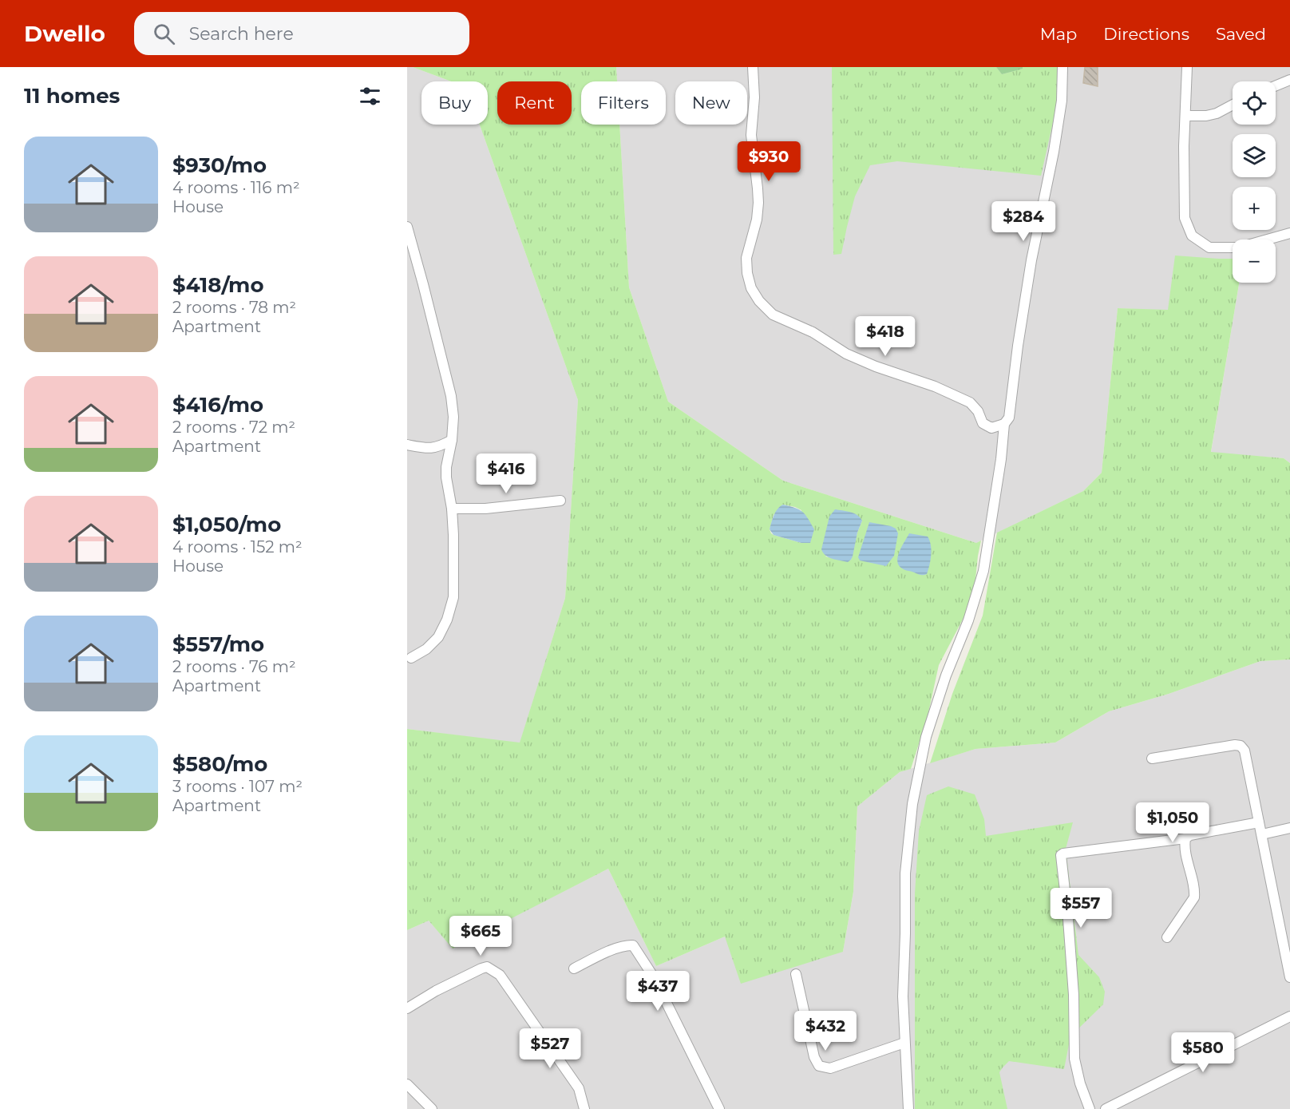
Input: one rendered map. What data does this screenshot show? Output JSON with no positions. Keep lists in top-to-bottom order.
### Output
{
  "page": {
    "header": "Dwello",
    "search": "Search here",
    "nav": ["Map", "Directions", "Saved"],
    "heading": "11 homes",
    "map_buttons": ["+", "−"],
    "chip": [
      "Buy",
      "Rent",
      "Filters",
      "New"
    ],
    "list": [
      {
        "name": "$930/mo",
        "note": "4 rooms · 116 m² · House"
      },
      {
        "name": "$418/mo",
        "note": "2 rooms · 78 m² · Apartment"
      },
      {
        "name": "$416/mo",
        "note": "2 rooms · 72 m² · Apartment"
      },
      {
        "name": "$1,050/mo",
        "note": "4 rooms · 152 m² · House"
      },
      {
        "name": "$557/mo",
        "note": "2 rooms · 76 m² · Apartment"
      },
      {
        "name": "$580/mo",
        "note": "3 rooms · 107 m² · Apartment"
      }
    ],
    "price": [
      "$930",
      "$284",
      "$418",
      "$416",
      "$1,050",
      "$557",
      "$665",
      "$437",
      "$432",
      "$527",
      "$580"
    ]
  }
}
